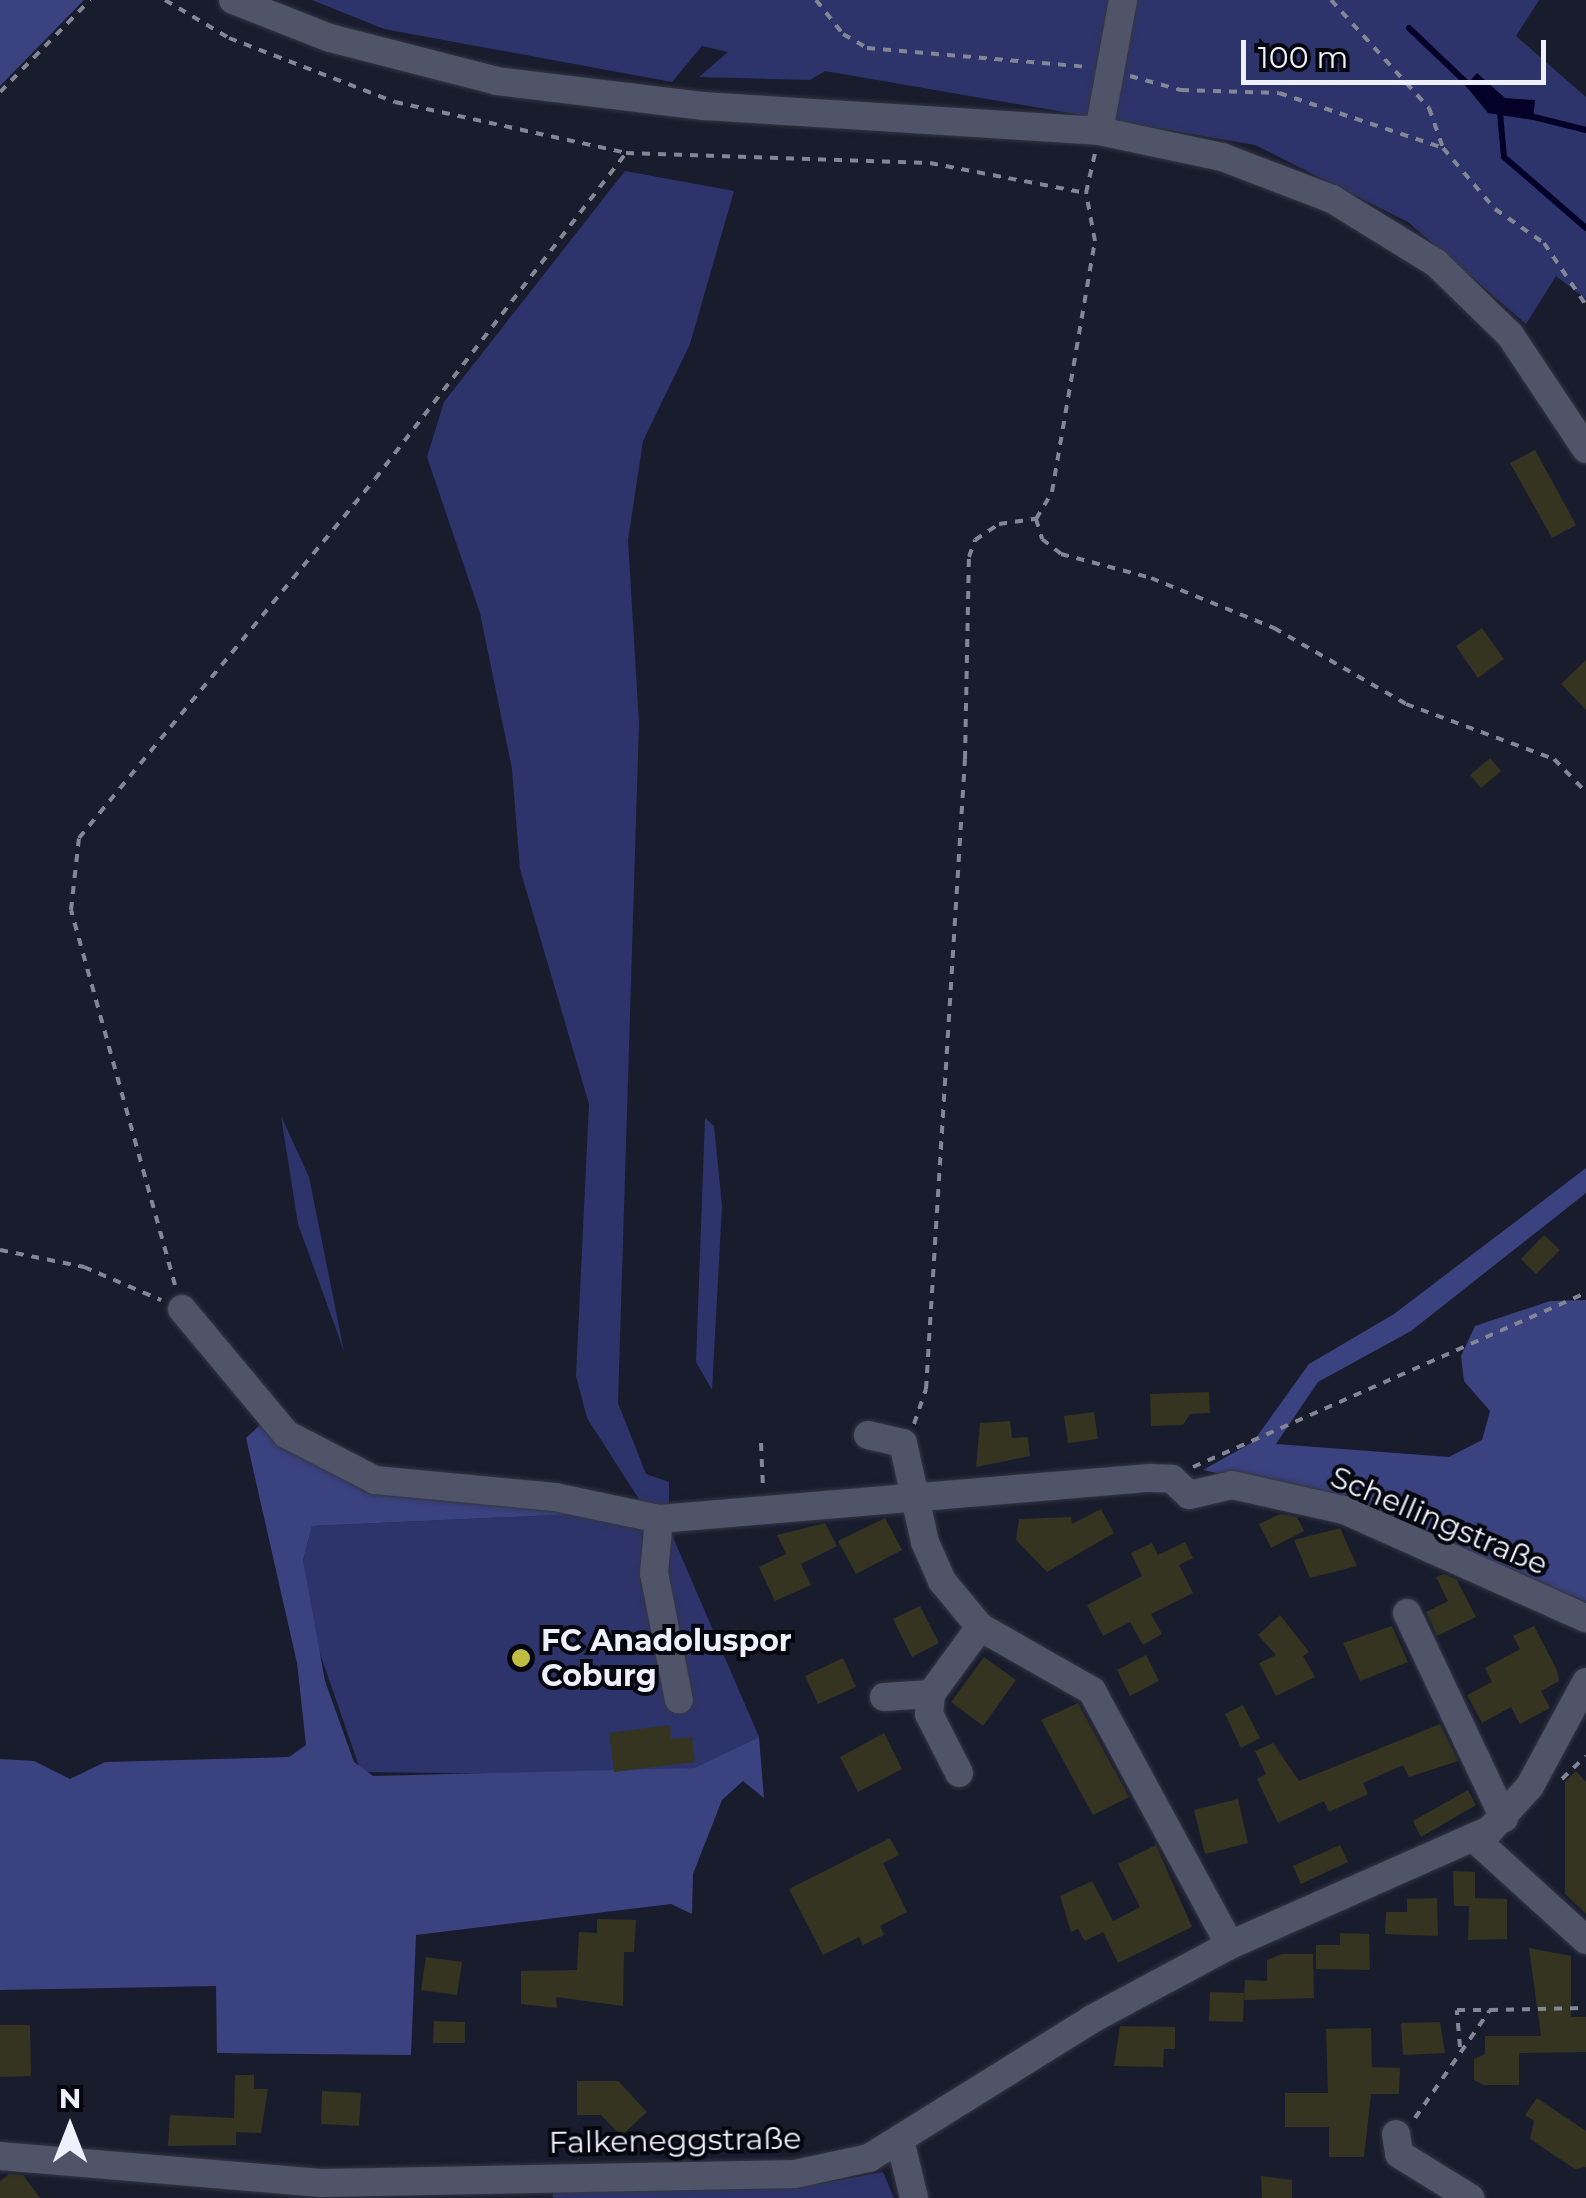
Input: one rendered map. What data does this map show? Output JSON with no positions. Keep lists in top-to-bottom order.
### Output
{
  "streets": {
    "street": ["Schellingstraße", "Falkeneggstraße"]
  },
  "places": ["FC Anadoluspor Coburg"],
  "scale_bar": "100 m",
  "north": "top"
}
